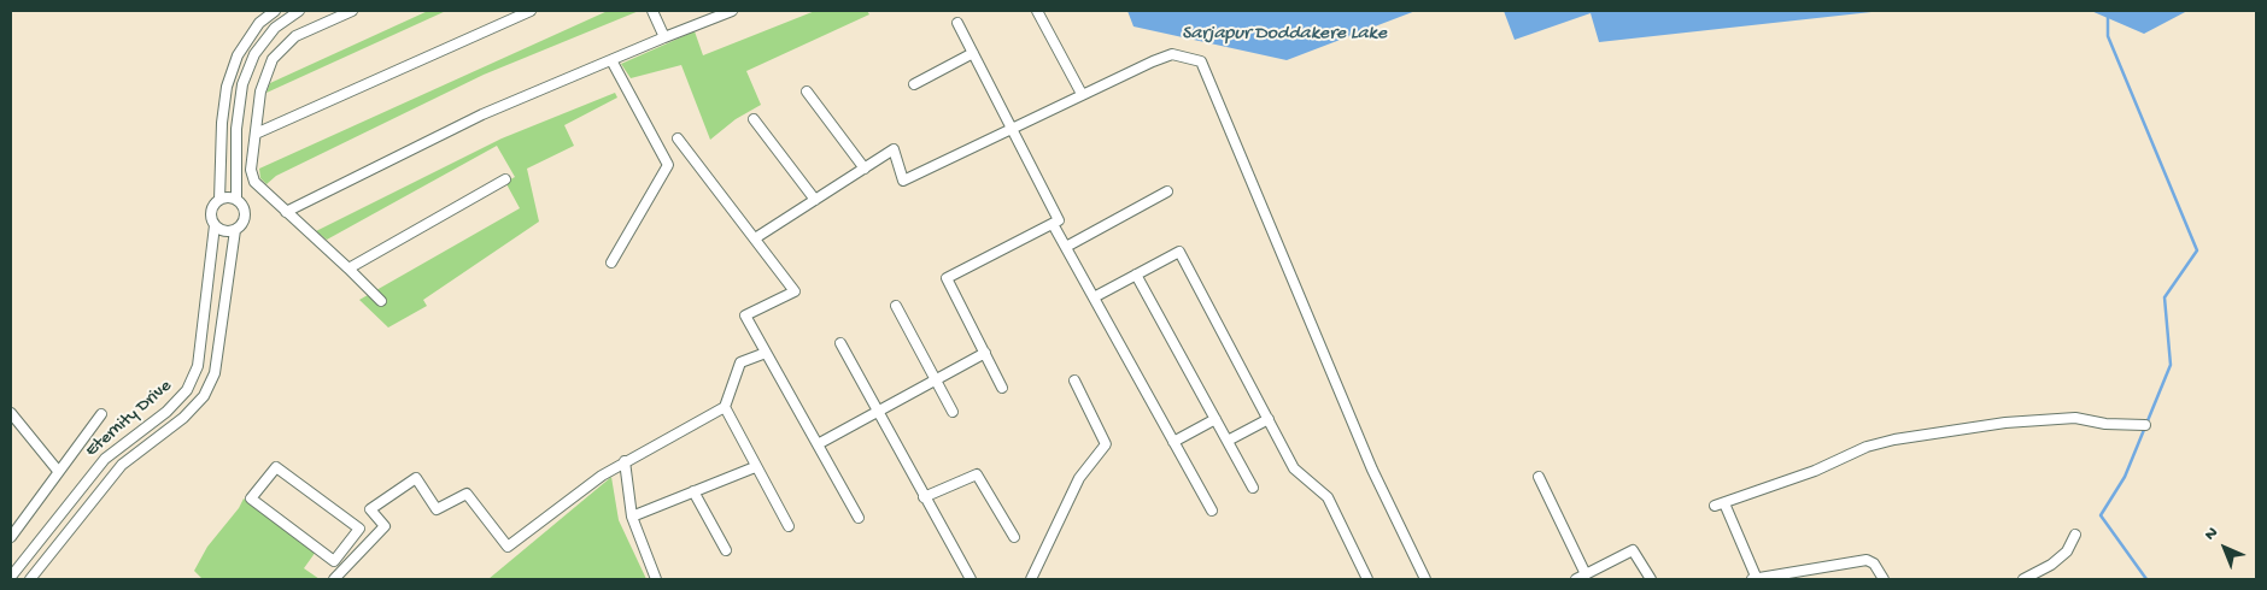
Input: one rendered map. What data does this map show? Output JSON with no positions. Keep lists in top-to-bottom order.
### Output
{
  "streets": {
    "street": ["Eternity Drive"]
  },
  "water": ["Sarjapur Doddakere Lake"],
  "north": "top left"
}
